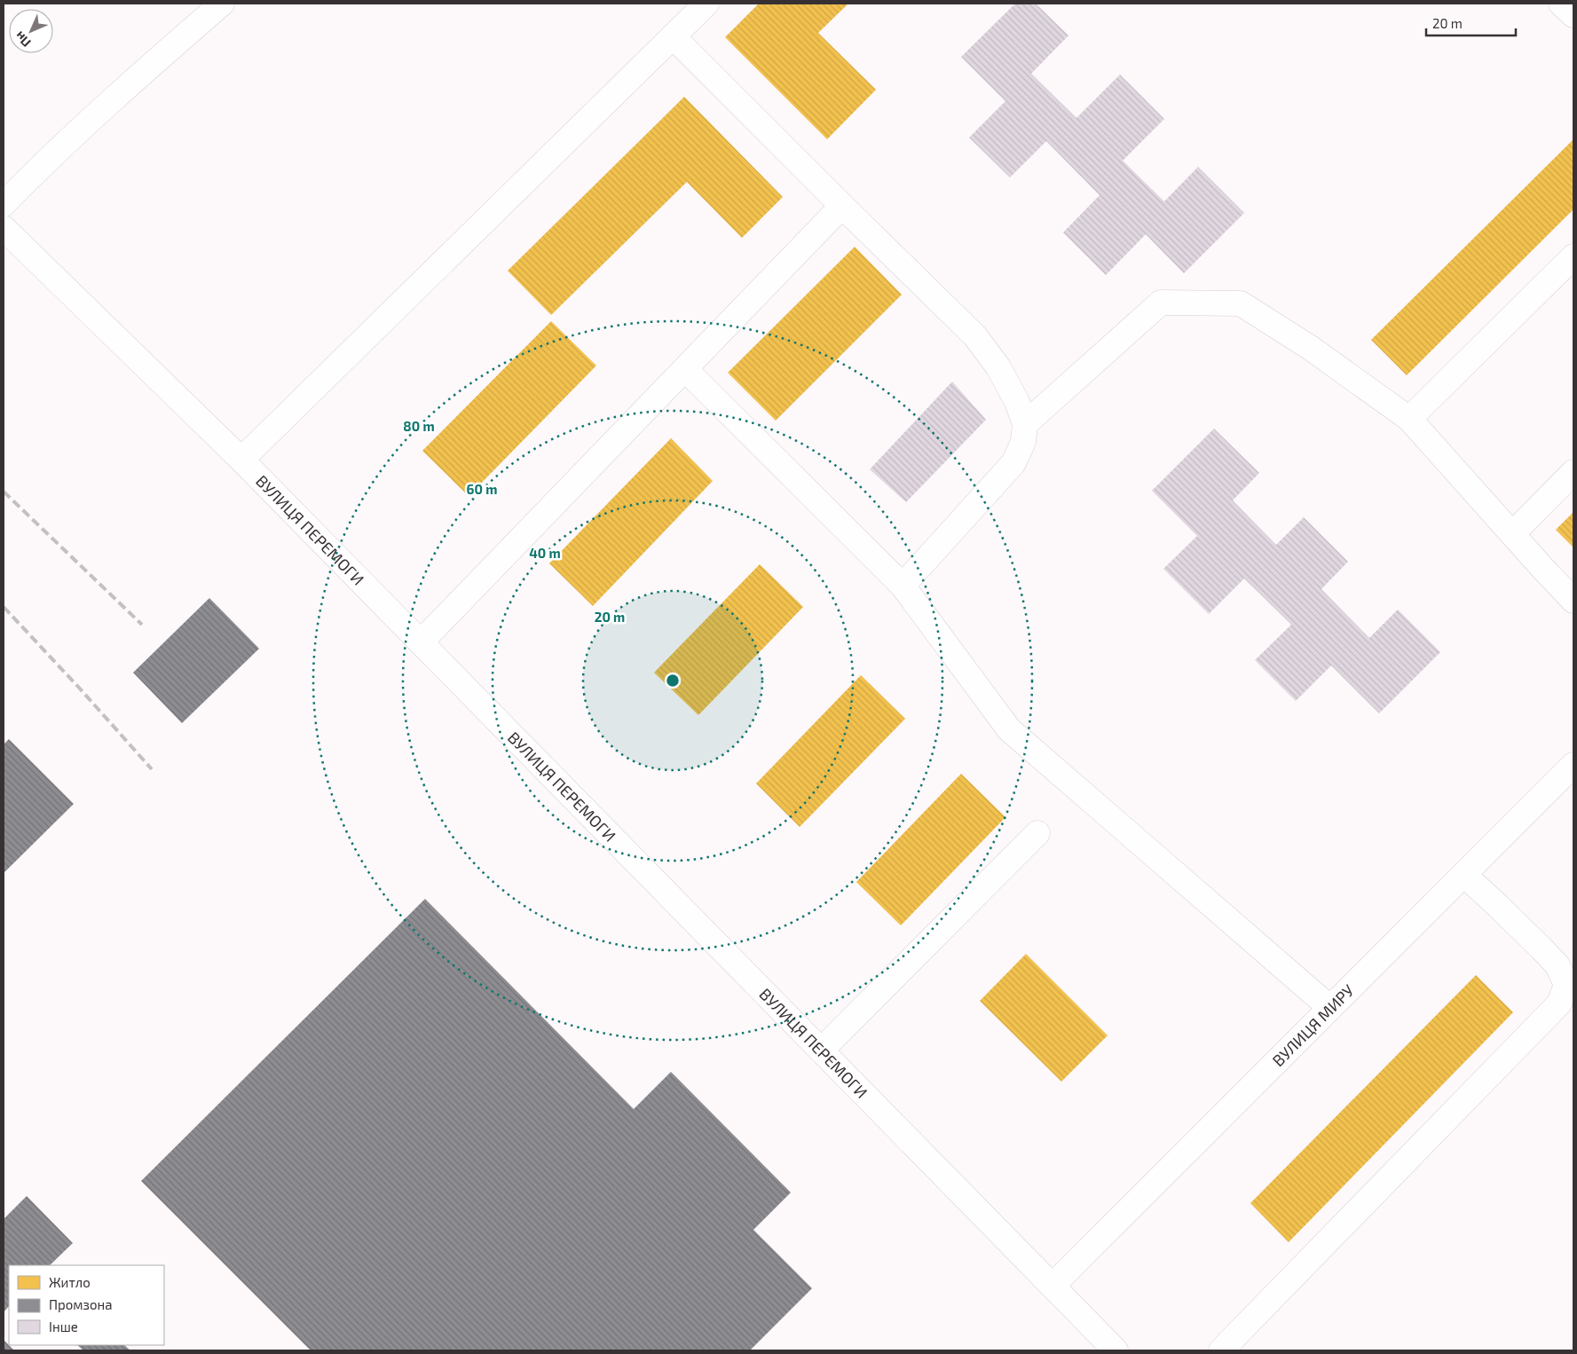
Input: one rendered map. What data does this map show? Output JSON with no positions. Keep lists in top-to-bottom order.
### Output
{
  "streets": {
    "street": ["ВУЛИЦЯ ПЕРЕМОГИ", "ВУЛИЦЯ МИРУ"]
  },
  "crossings": [
    ["ВУЛИЦЯ ПЕРЕМОГИ", "ВУЛИЦЯ МИРУ"]
  ],
  "legend": ["Житло", "Промзона", "Інше"],
  "scale_bar": "20 m",
  "north": "bottom left",
  "rings": [
    "80 m",
    "60 m",
    "40 m",
    "20 m"
  ]
}
